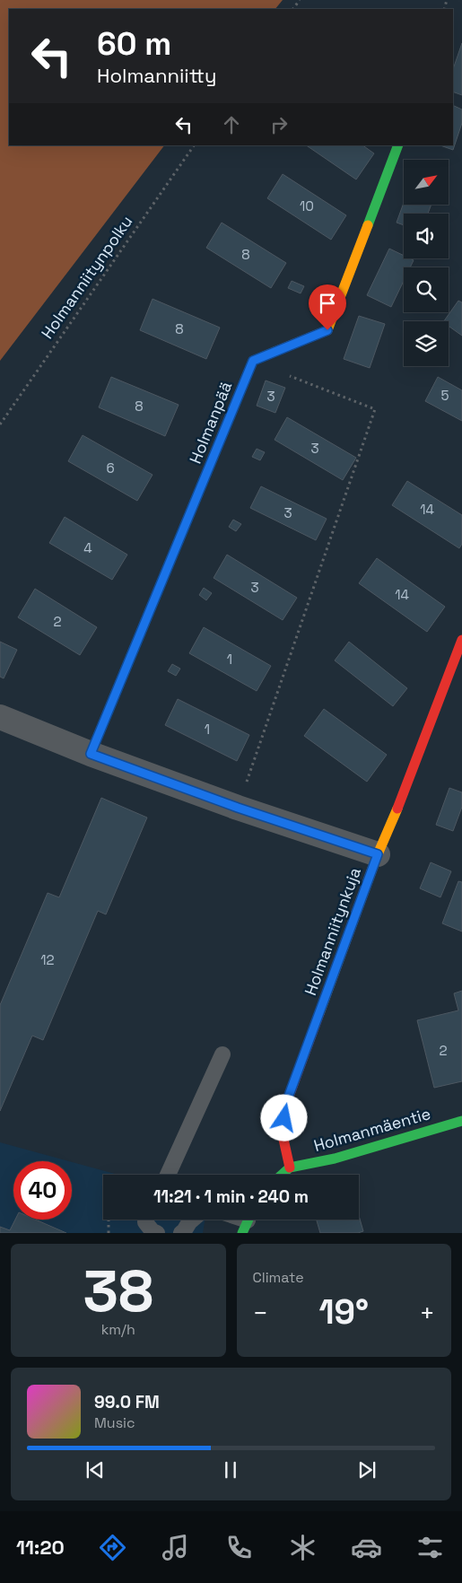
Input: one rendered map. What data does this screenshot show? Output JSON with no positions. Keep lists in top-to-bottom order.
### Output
{
  "streets": {
    "street": ["Holmanpää", "Holmanniitynkuja", "Holmanmäentie"],
    "path": ["Holmanniitynpolku"]
  },
  "crossings": [
    ["Holmanniitynkuja", "Holmanmäentie"]
  ],
  "house_numbers": [
    "10",
    "8",
    "8",
    "5",
    "3",
    "8",
    "3",
    "6",
    "14",
    "3",
    "4",
    "3",
    "14",
    "2",
    "1",
    "1",
    "12",
    "2"
  ],
  "north": "top right",
  "page": {
    "turn": ["60 m", "Holmanniitty"],
    "limit": "40",
    "trip": "11:21 · 1 min · 240 m",
    "tile": [
      ["38", "km/h"],
      "Climate"
    ],
    "heat": ["−", "19°", "+"],
    "song": ["99.0 FM", "Music"],
    "tabs": "11:20"
  }
}
